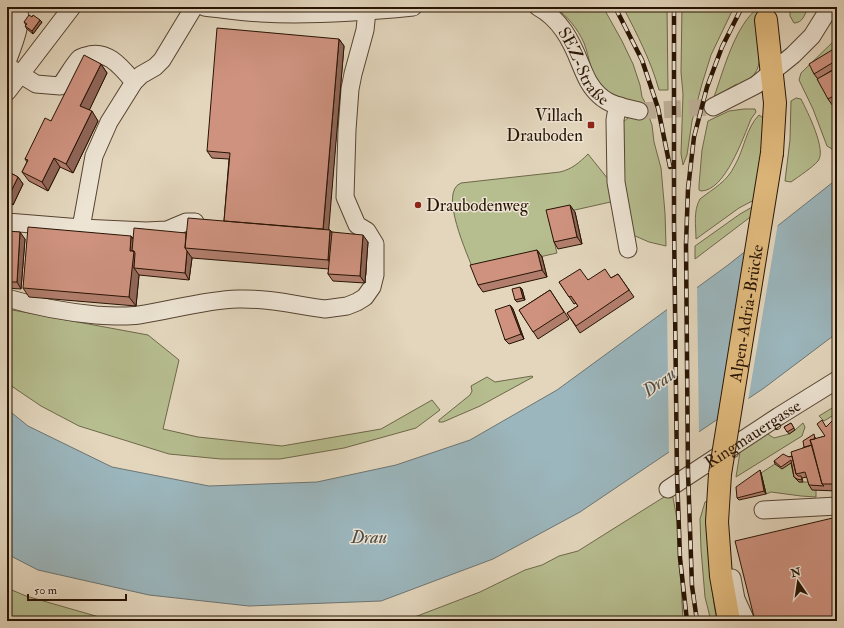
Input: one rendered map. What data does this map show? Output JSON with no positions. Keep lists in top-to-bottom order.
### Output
{
  "streets": {
    "main road": ["Alpen-Adria-Brücke"],
    "street": ["SEZ-Straße", "Ringmauergasse"]
  },
  "water": ["Drau"],
  "places": {
    "transit": ["Villach Drauboden"],
    "other": ["Draubodenweg"]
  },
  "scale_bar": "50 m",
  "north": "top"
}
